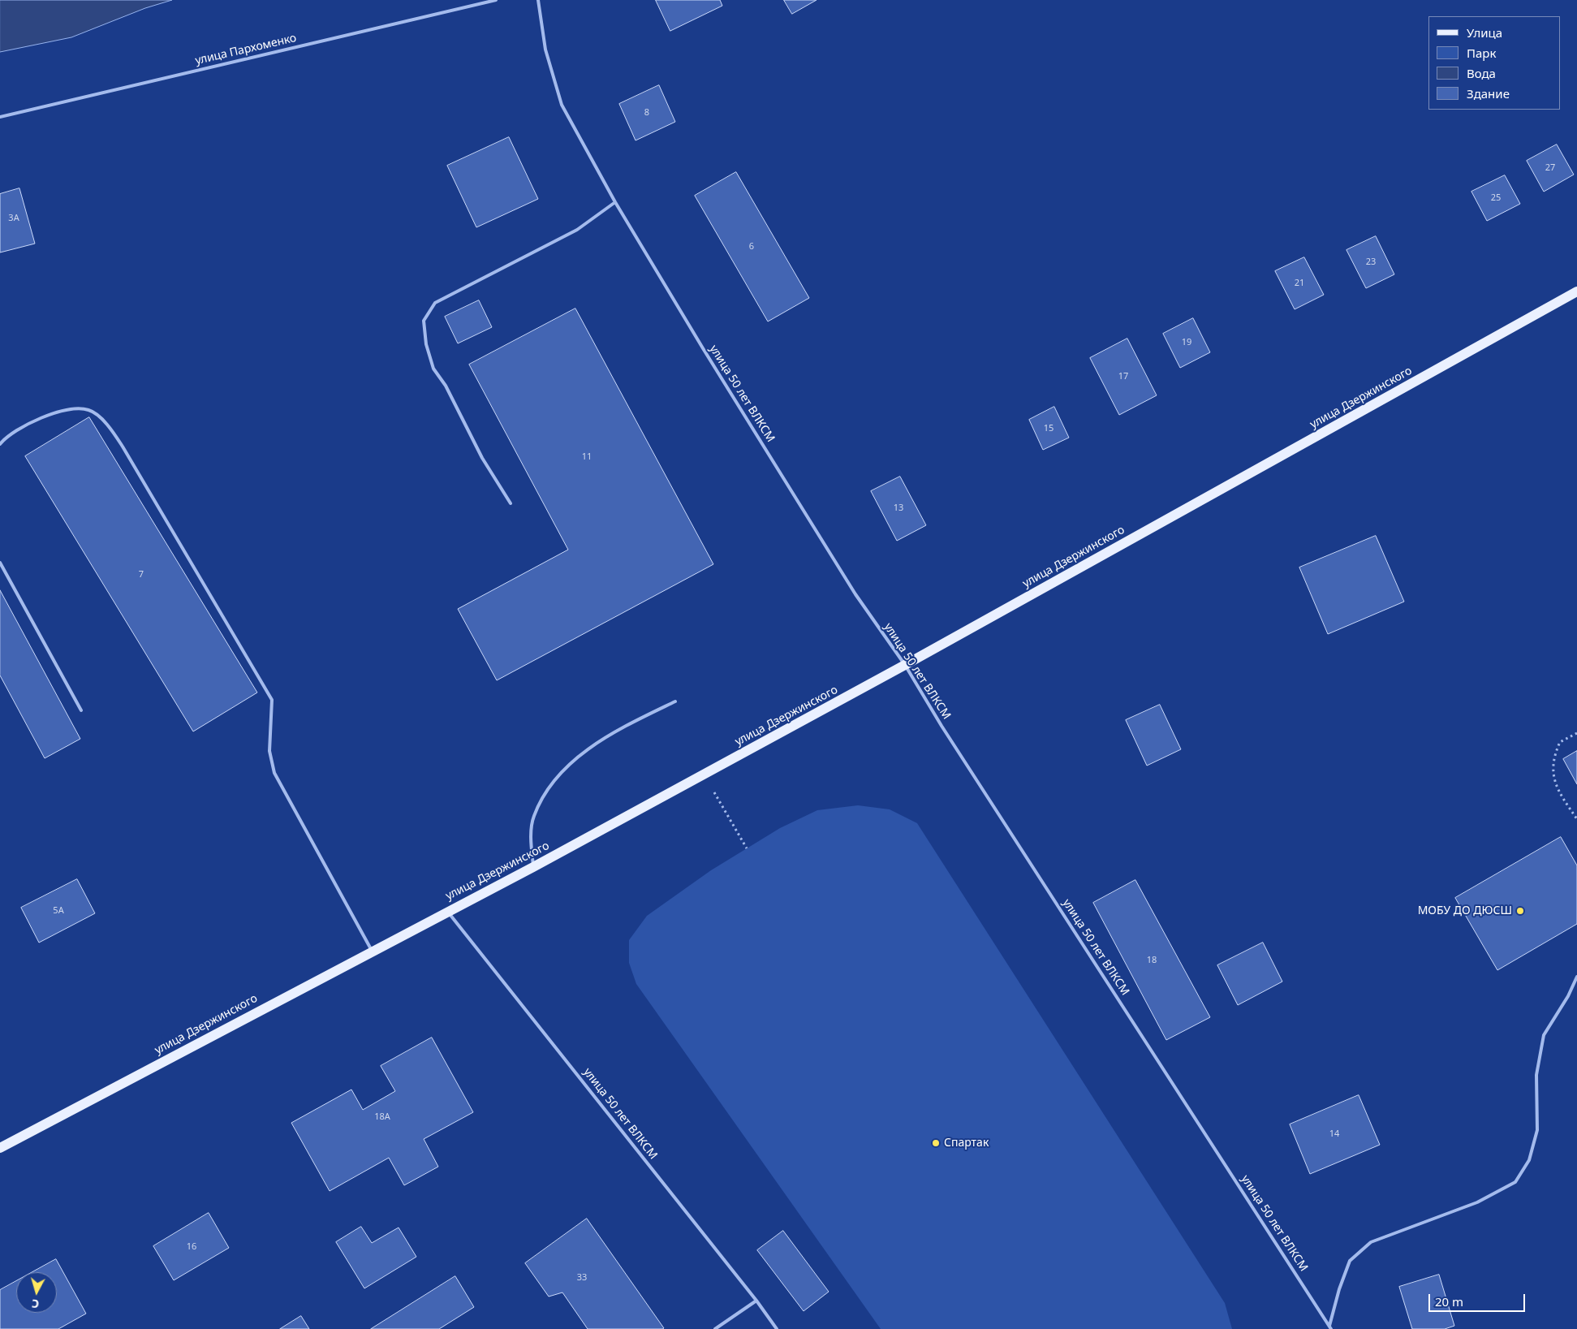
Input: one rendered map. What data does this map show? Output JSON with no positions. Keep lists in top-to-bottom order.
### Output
{
  "streets": {
    "main road": ["улица Дзержинского"],
    "lane": ["улица Пархоменко", "улица 50 лет ВЛКСМ"]
  },
  "crossings": [
    ["улица 50 лет ВЛКСМ", "улица Дзержинского"]
  ],
  "places": ["МОБУ ДО ДЮСШ", "Спартак"],
  "house_numbers": [
    "8",
    "27",
    "25",
    "3А",
    "6",
    "23",
    "21",
    "19",
    "17",
    "15",
    "11",
    "13",
    "7",
    "5А",
    "18",
    "18А",
    "14",
    "16",
    "33"
  ],
  "legend": [
    "Улица",
    "Парк",
    "Вода",
    "Здание"
  ],
  "scale_bar": "20 m",
  "north": "bottom"
}
